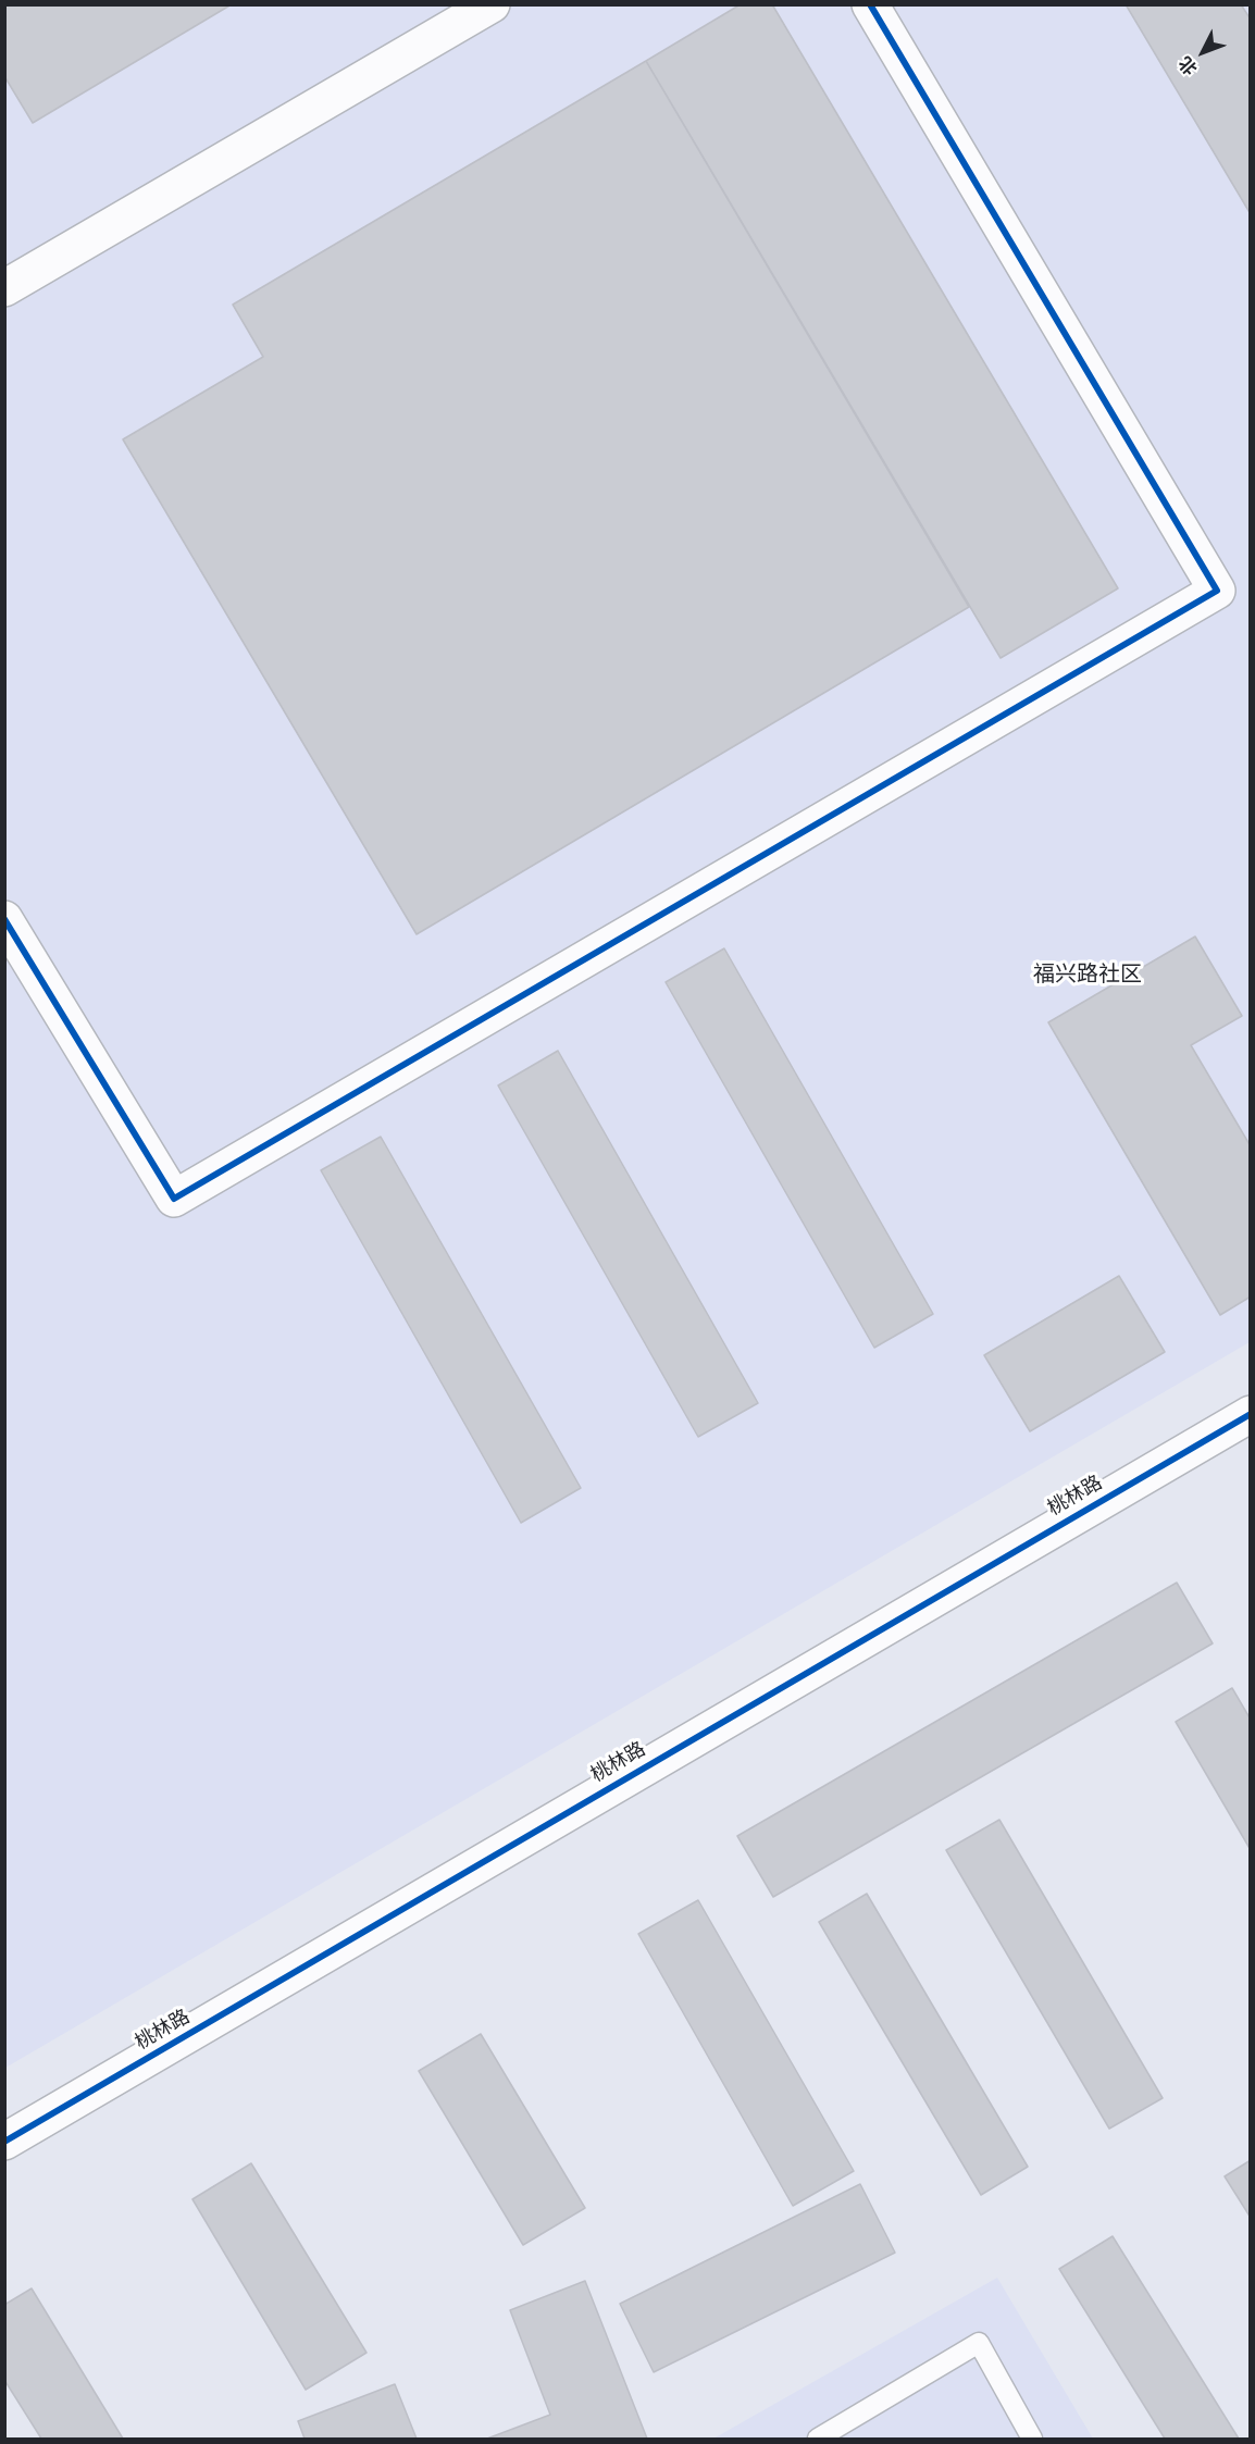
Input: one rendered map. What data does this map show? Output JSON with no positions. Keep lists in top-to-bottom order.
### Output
{
  "streets": {
    "street": ["桃林路"]
  },
  "districts": ["福兴路社区"],
  "north": "bottom left"
}
